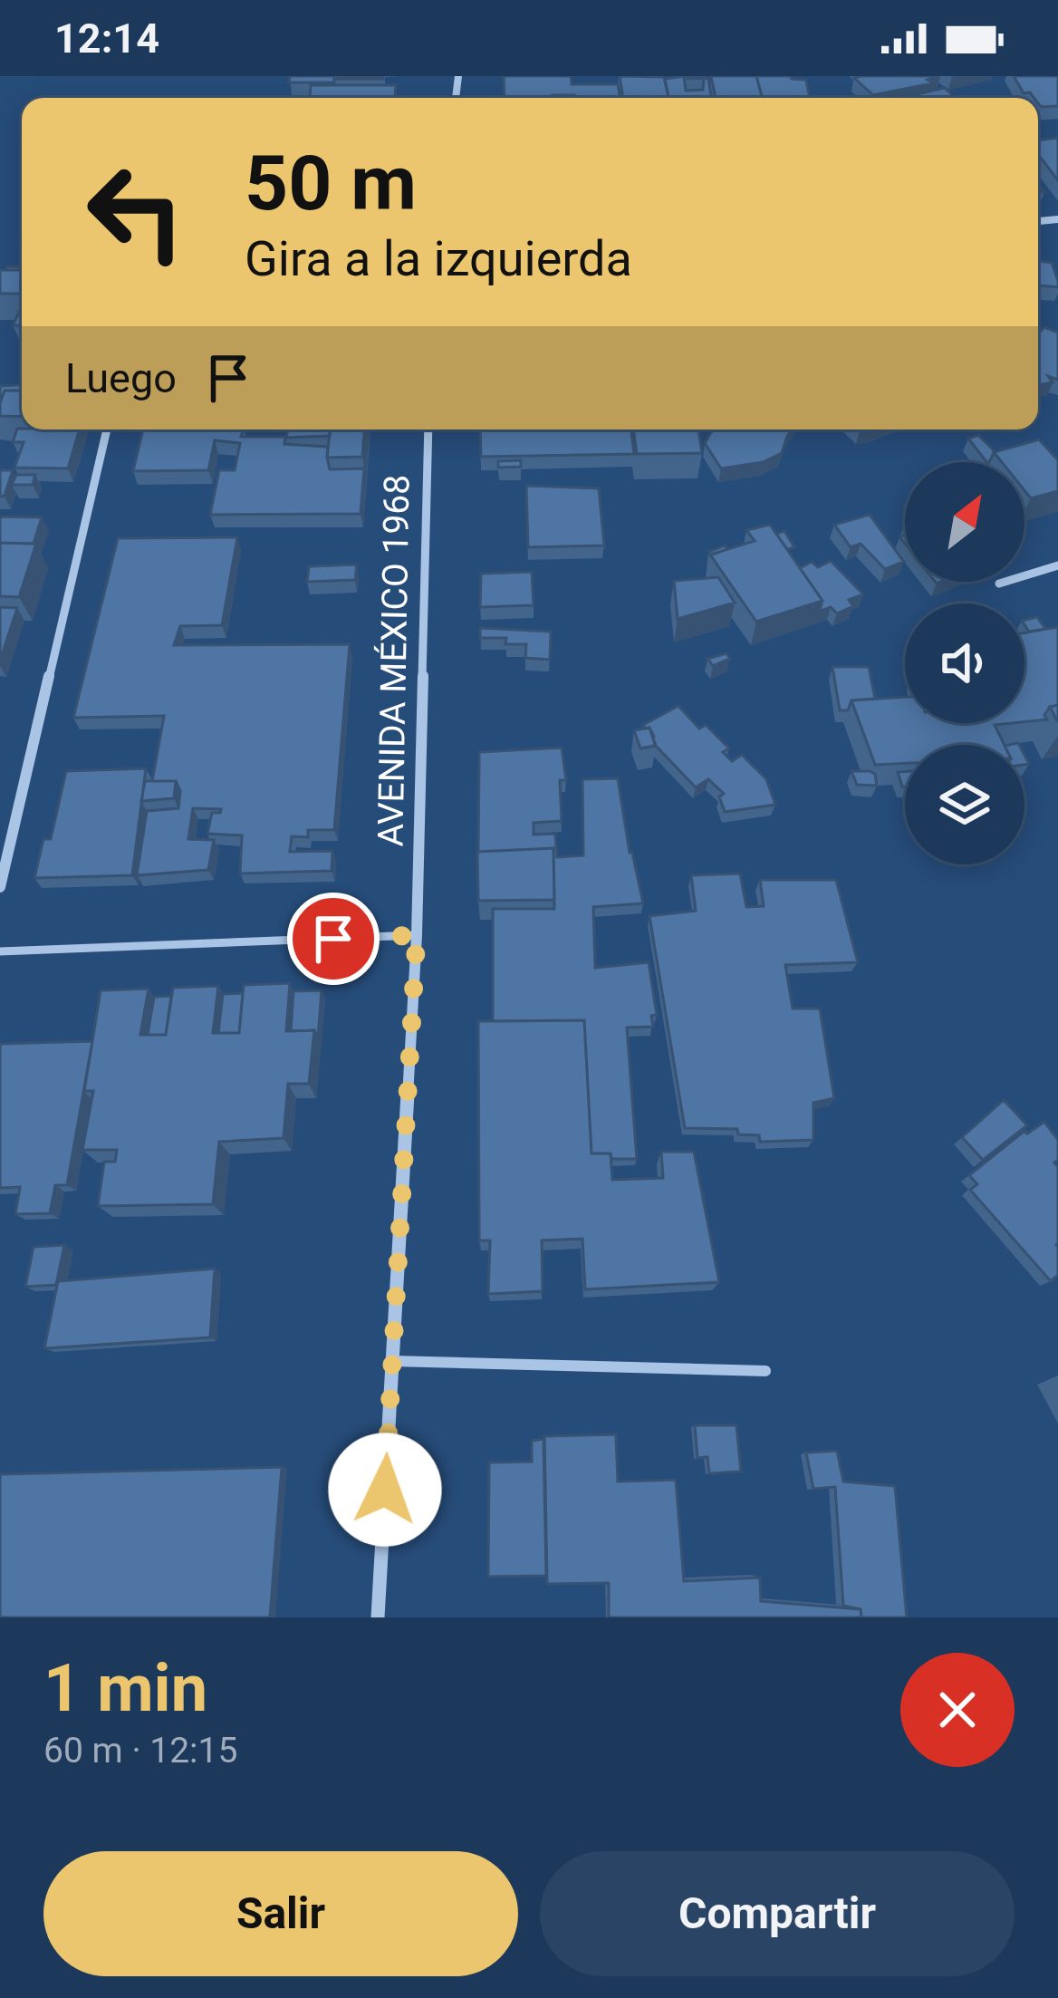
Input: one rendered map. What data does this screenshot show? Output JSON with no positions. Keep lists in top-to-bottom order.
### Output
{
  "streets": {
    "street": ["AVENIDA MÉXICO 1968"]
  },
  "north": "top right",
  "page": {
    "status": "12:14",
    "turn": ["50 m", "Gira a la izquierda"],
    "then": "Luego",
    "heading": ["1 min", "60 m · 12:15"],
    "buttons": ["Salir", "Compartir"]
  }
}
